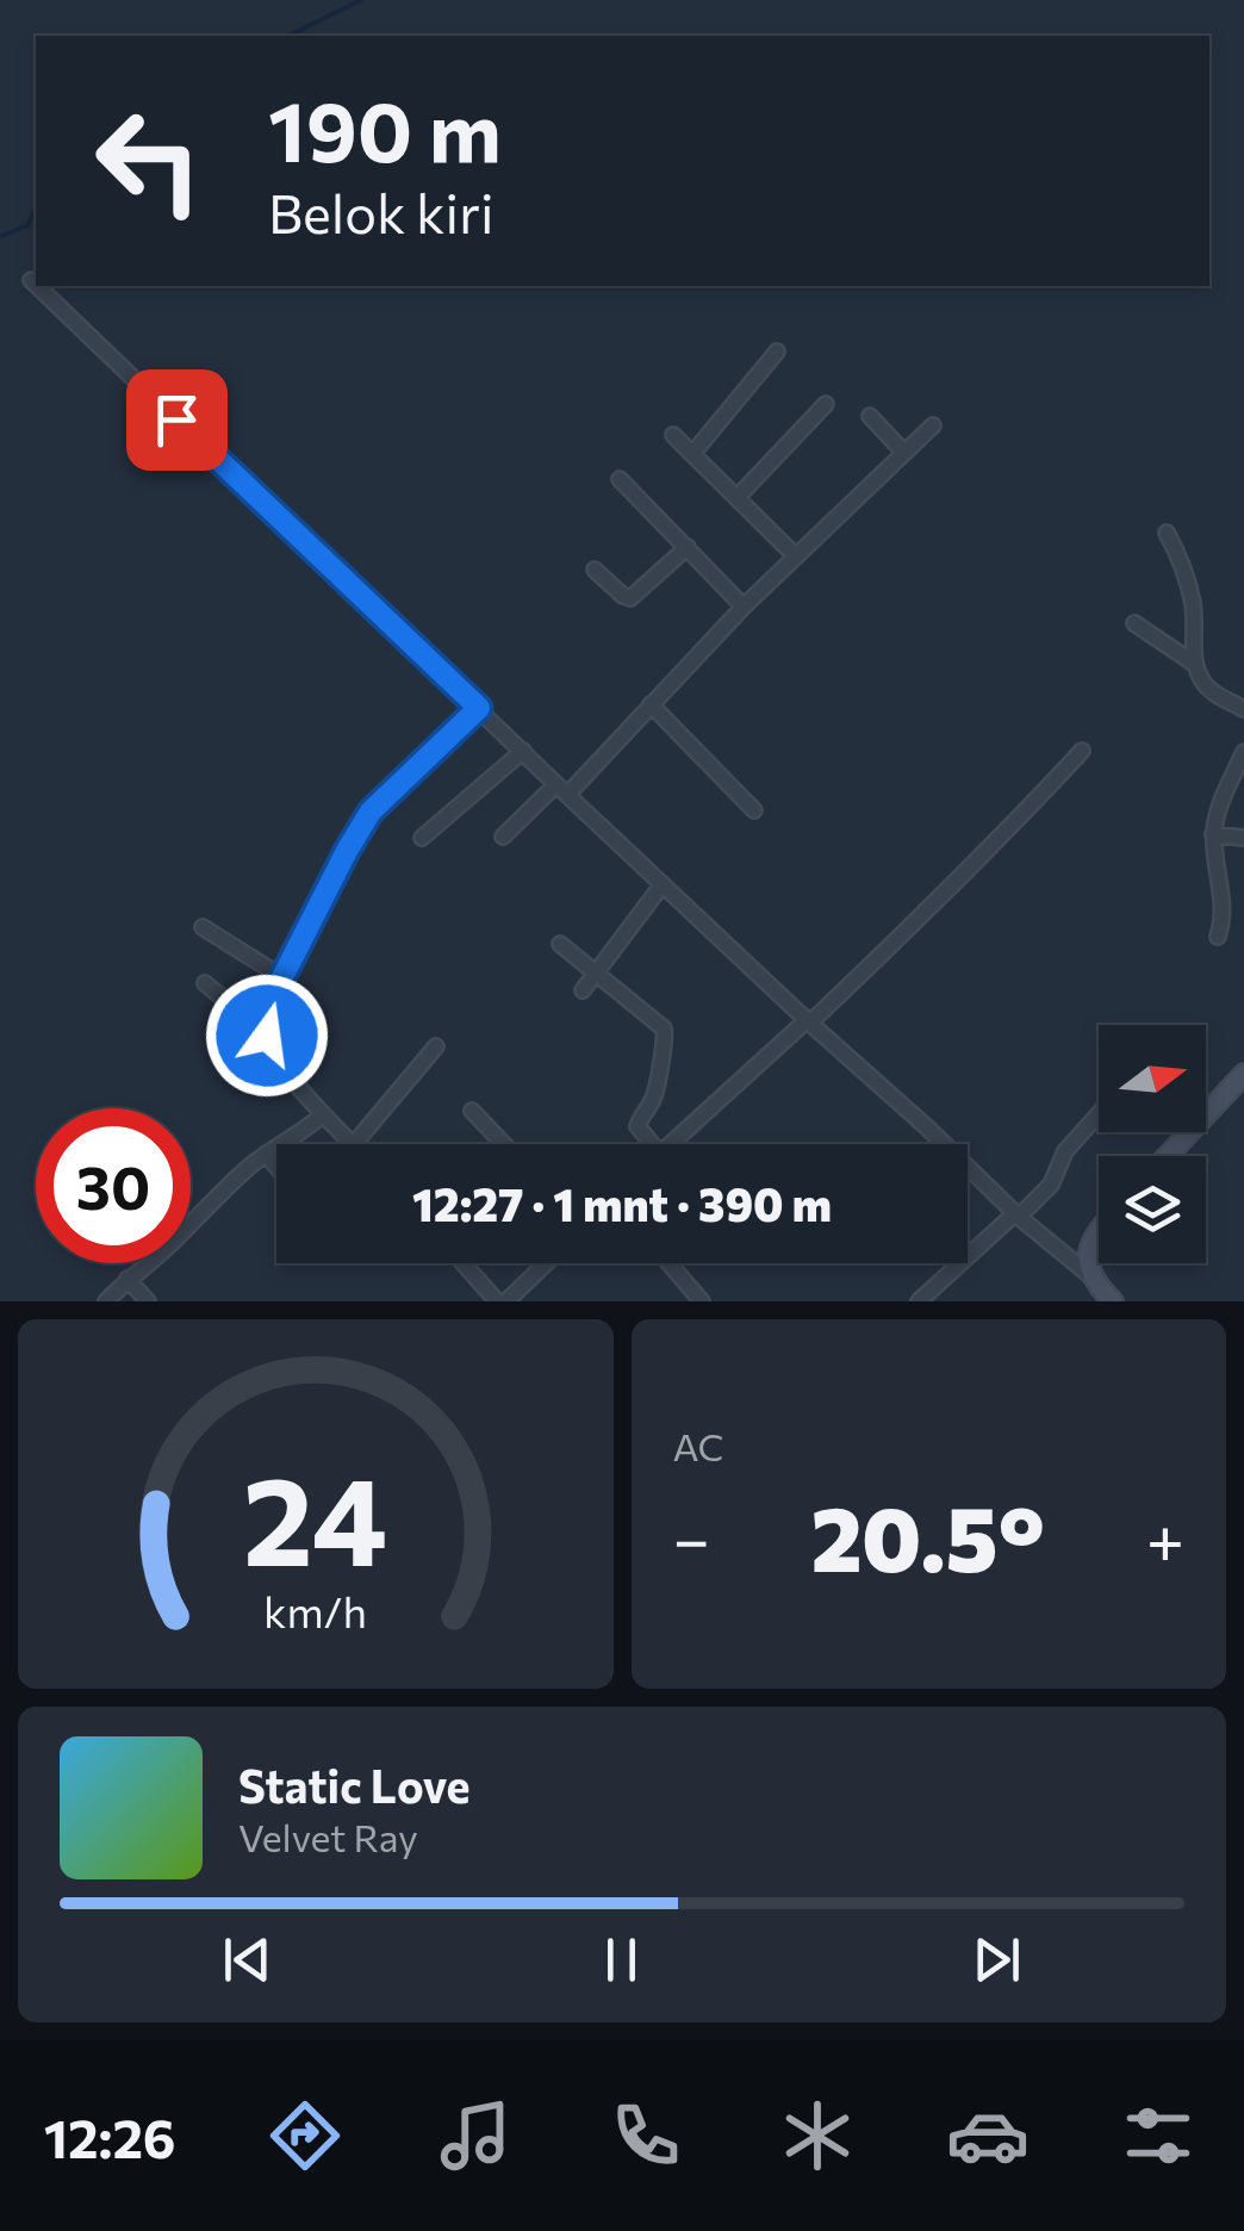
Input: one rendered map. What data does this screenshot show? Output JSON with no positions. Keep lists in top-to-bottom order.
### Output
{
  "north": "right",
  "page": {
    "turn": ["190 m", "Belok kiri"],
    "limit": "30",
    "trip": "12:27 · 1 mnt · 390 m",
    "tile": "AC",
    "heat": ["−", "20.5°", "+"],
    "song": ["Static Love", "Velvet Ray"],
    "tabs": "12:26",
    "gauge": ["24", "km/h"]
  }
}
